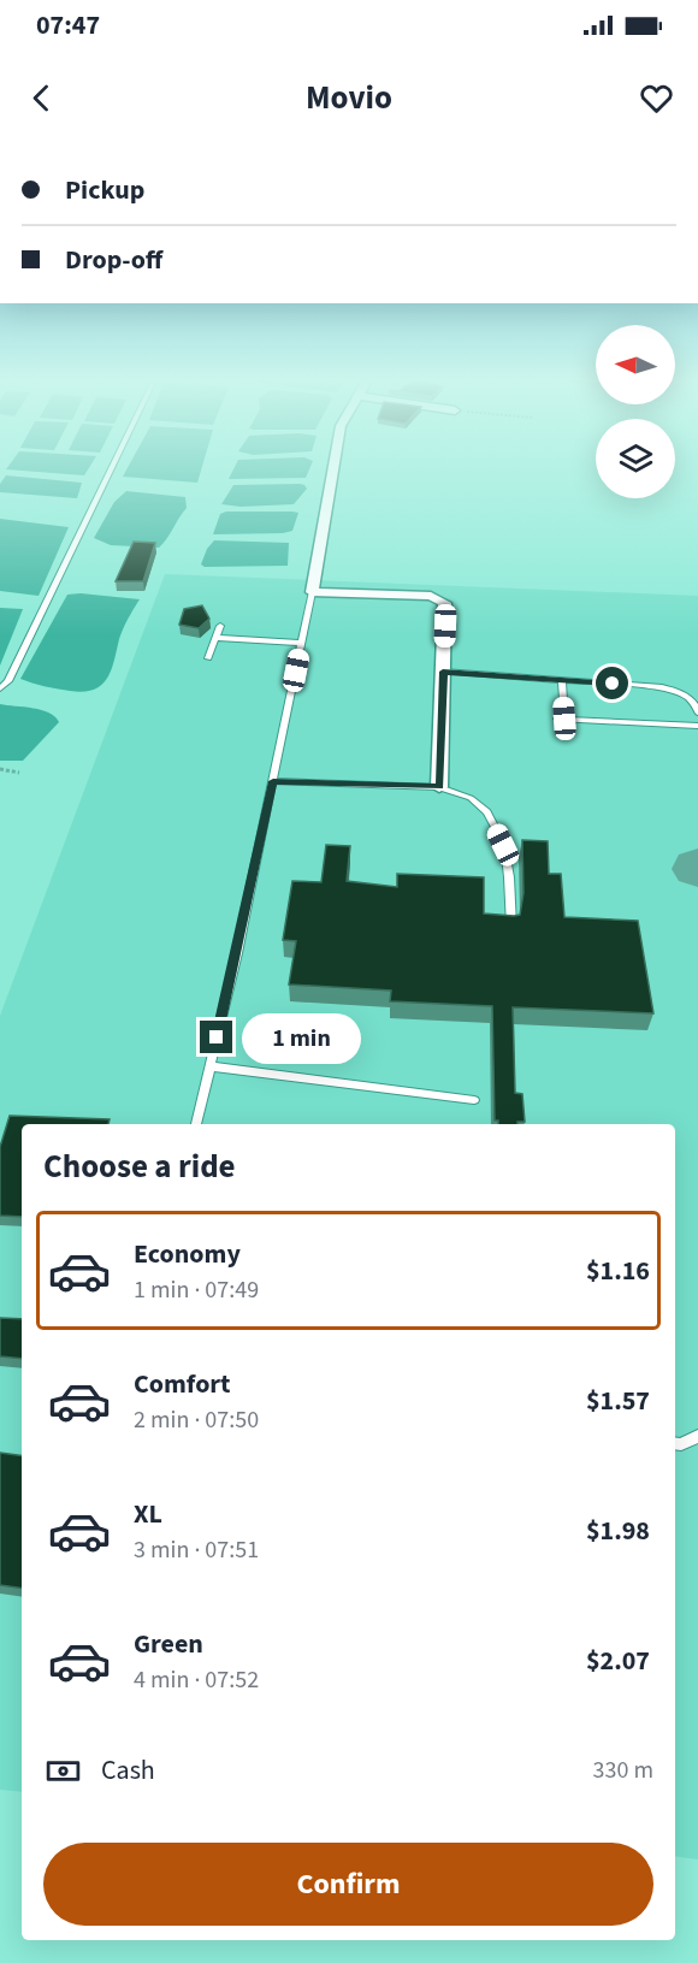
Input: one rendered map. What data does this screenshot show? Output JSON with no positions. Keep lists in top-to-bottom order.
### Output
{
  "north": "left",
  "page": {
    "status": "07:47",
    "header": "Movio",
    "banner": ["Pickup", "Drop-off"],
    "bubble": "1 min",
    "heading": "Choose a ride",
    "list": [
      {
        "name": "Economy",
        "note": "1 min · 07:49",
        "value": "$1.16"
      },
      {
        "name": "Comfort",
        "note": "2 min · 07:50",
        "value": "$1.57"
      },
      {
        "name": "XL",
        "note": "3 min · 07:51",
        "value": "$1.98"
      },
      {
        "name": "Green",
        "note": "4 min · 07:52",
        "value": "$2.07"
      }
    ],
    "pay": ["Cash", "330 m"],
    "buttons": "Confirm"
  }
}
